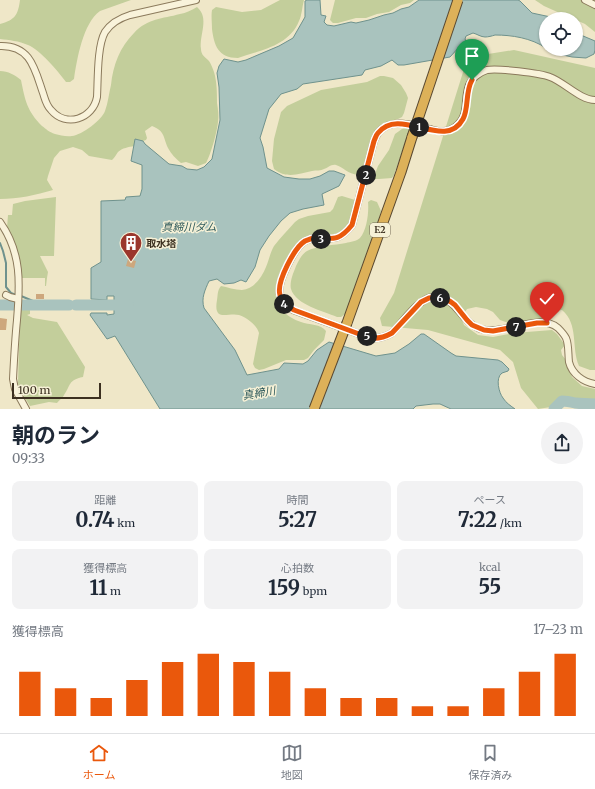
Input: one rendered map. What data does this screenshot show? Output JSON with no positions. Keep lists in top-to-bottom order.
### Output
{
  "streets": {
    "highway": ["E2"]
  },
  "water": ["真締川ダム", "真締川"],
  "places": {
    "building": ["取水塔"]
  },
  "scale_bar": "100 m",
  "page": {
    "pins": [
      "1",
      "2",
      "3",
      "6",
      "4",
      "7",
      "5"
    ],
    "scale": "100 m",
    "heading": ["朝のラン", "09:33"],
    "stats": [
      ["距離", "0.74 km"],
      ["時間", "5:27"],
      ["ペース", "7:22 /km"],
      ["獲得標高", "11 m"],
      ["心拍数", "159 bpm"],
      ["kcal", "55"]
    ],
    "chart": ["獲得標高", "17–23 m"],
    "tabs": ["ホーム", "地図", "保存済み"]
  }
}
